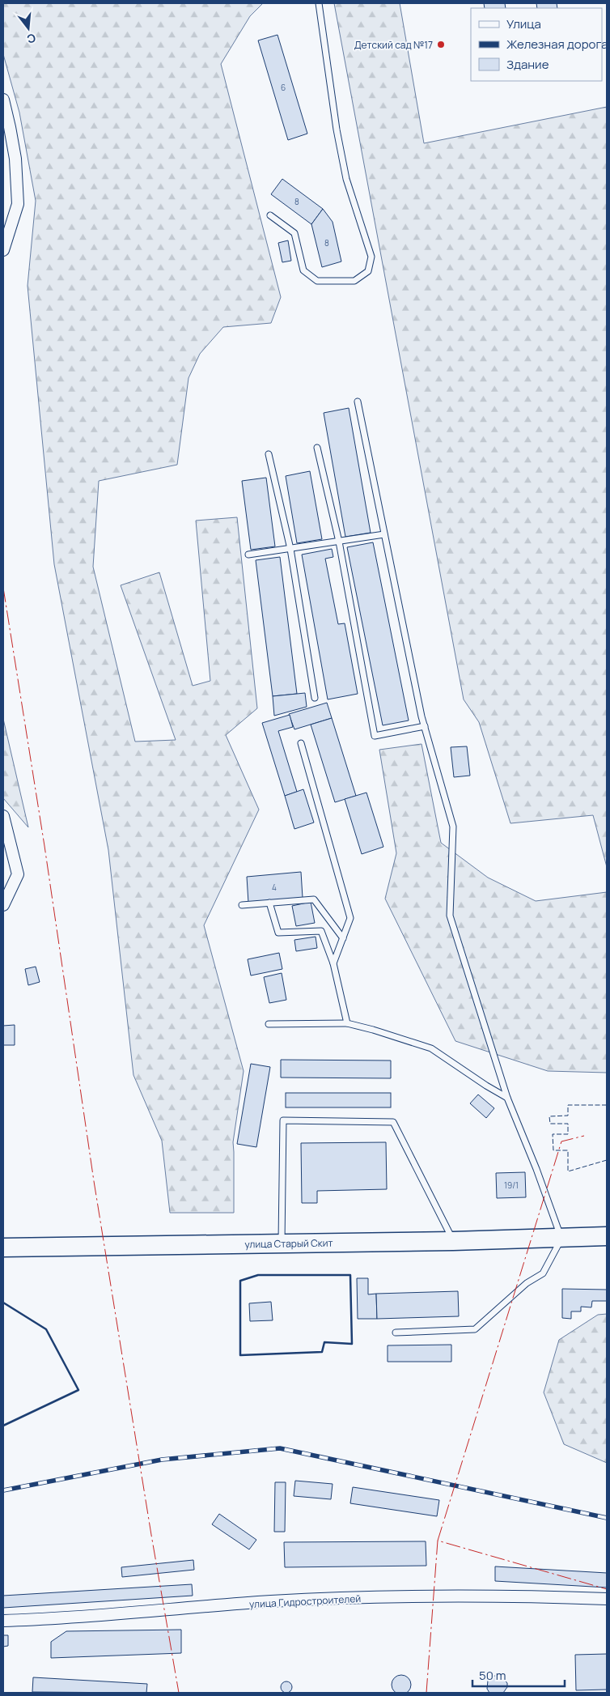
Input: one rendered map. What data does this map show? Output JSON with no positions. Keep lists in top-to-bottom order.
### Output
{
  "streets": {
    "highway": ["улица Старый Скит"],
    "street": ["улица Гидростроителей"]
  },
  "places": ["Детский сад №17"],
  "house_numbers": [
    "6",
    "8",
    "8",
    "4",
    "19/1"
  ],
  "legend": ["Улица", "Железная дорога", "Здание"],
  "scale_bar": "50 m",
  "north": "bottom"
}
